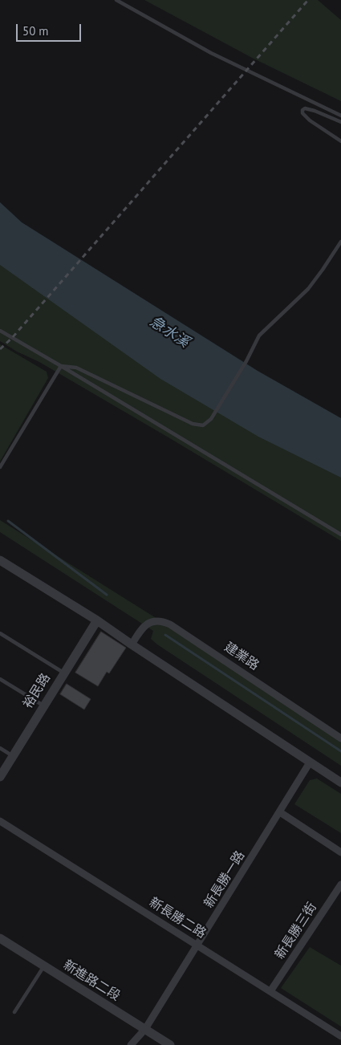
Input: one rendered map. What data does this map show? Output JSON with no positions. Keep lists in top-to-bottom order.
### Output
{
  "streets": {
    "street": [
      "建業路",
      "裕民路",
      "新長勝一路",
      "新長勝二路",
      "新長勝三街",
      "新進路二段"
    ]
  },
  "crossings": [
    ["新長勝一路", "新長勝二路"],
    ["新長勝一路", "新進路二段"],
    ["新長勝二路", "新長勝三街"]
  ],
  "water": ["急水溪"],
  "scale_bar": "50 m"
}
